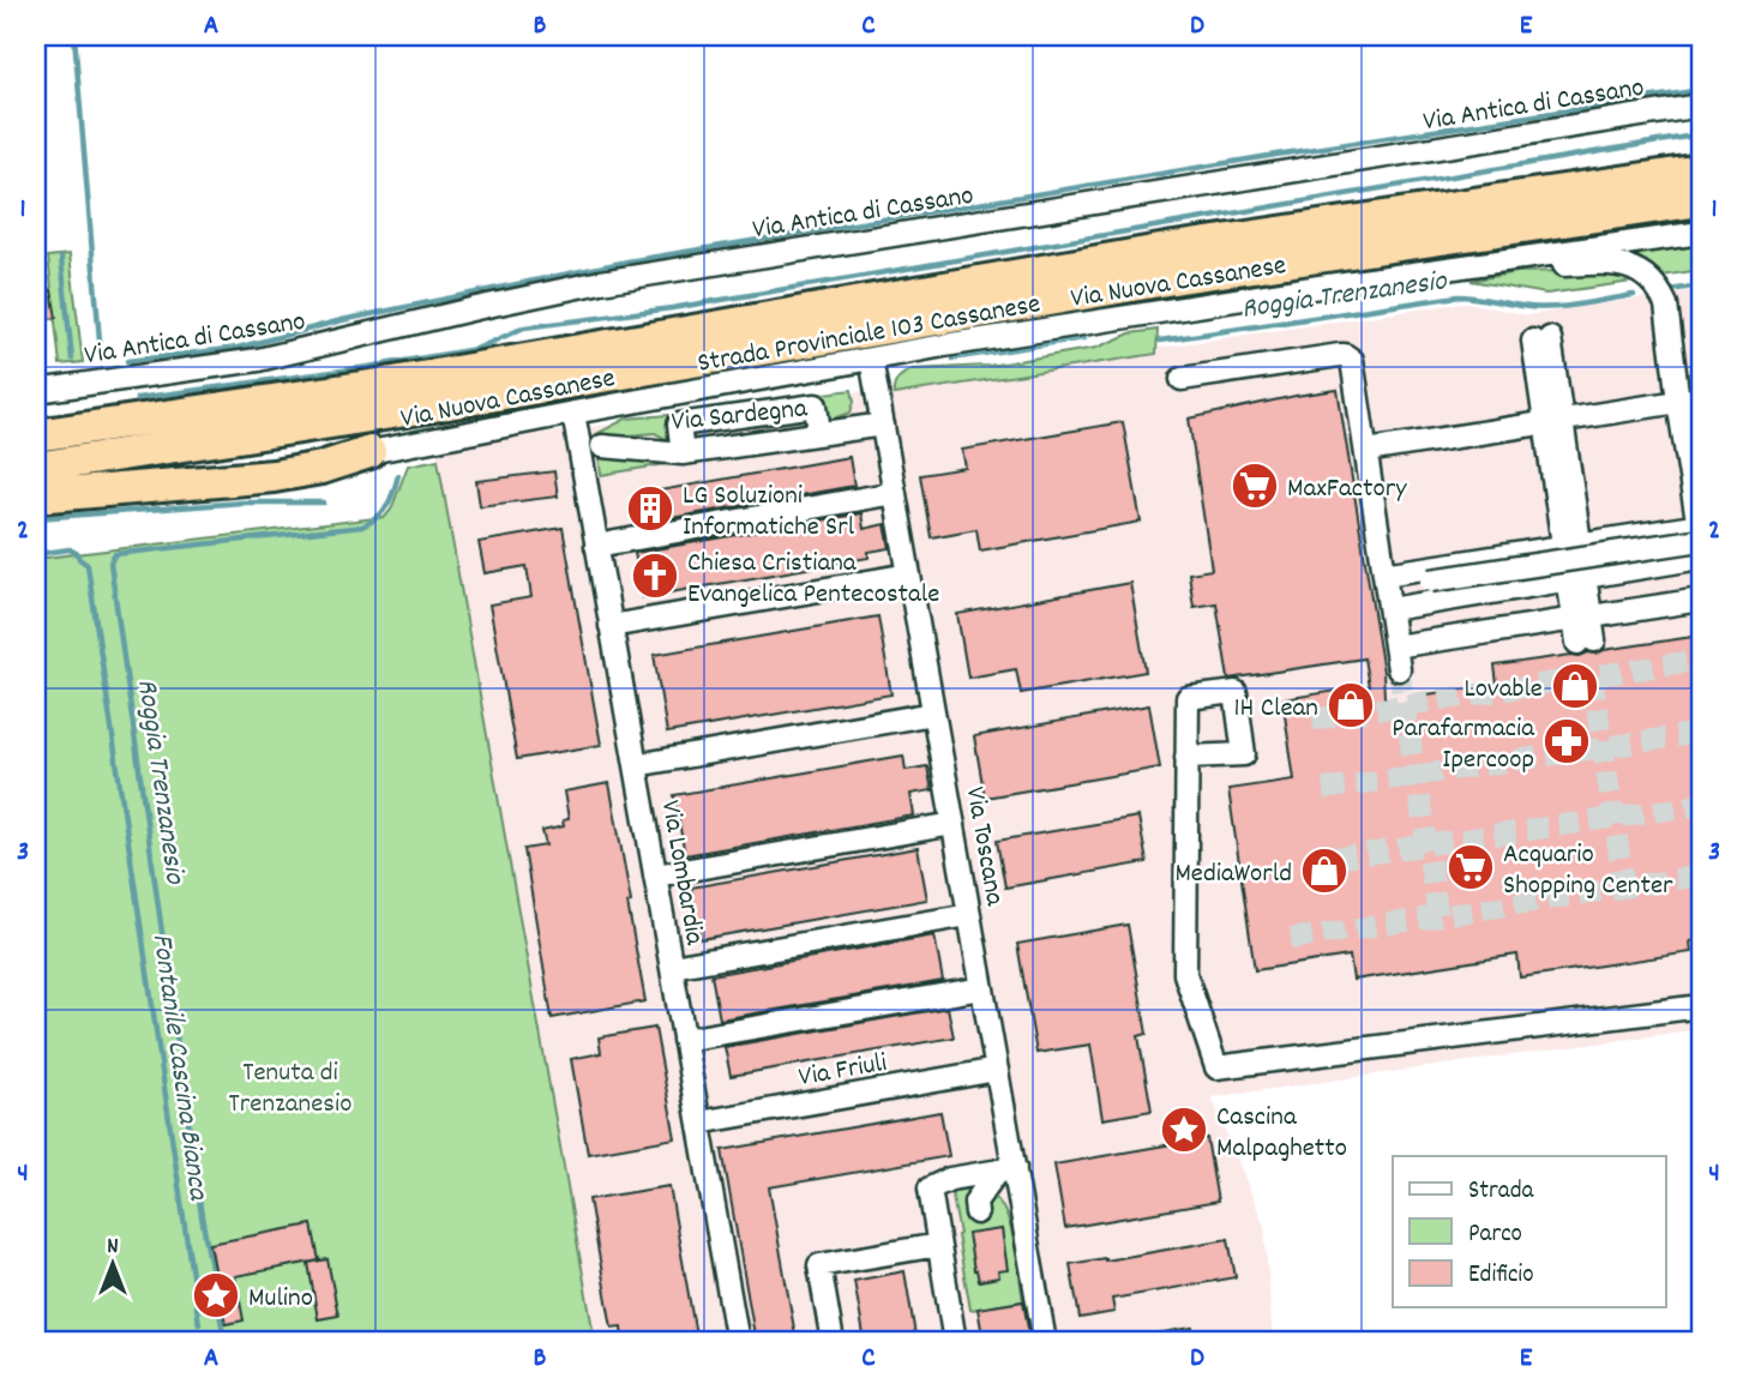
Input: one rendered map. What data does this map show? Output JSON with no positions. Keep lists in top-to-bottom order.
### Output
{
  "streets": {
    "highway": ["Strada Provinciale 103 Cassanese"],
    "street": [
      "Via Antica di Cassano",
      "Via Nuova Cassanese",
      "Via Sardegna",
      "Via Toscana",
      "Via Lombardia",
      "Via Friuli"
    ]
  },
  "crossings": [
    ["Via Nuova Cassanese", "Via Toscana"],
    ["Via Nuova Cassanese", "Via Lombardia"],
    ["Via Sardegna", "Via Toscana"],
    ["Via Toscana", "Via Friuli"],
    ["Via Lombardia", "Via Friuli"]
  ],
  "water": ["Roggia Trenzanesio", "Fontanile Cascina Bianca"],
  "parks": ["Tenuta di Trenzanesio"],
  "places": {
    "supermarket": ["MaxFactory", "Acquario Shopping Center"],
    "building": ["LG Soluzioni Informatiche Srl"],
    "church": ["Chiesa Cristiana Evangelica Pentecostale"],
    "shop": ["Lovable", "1H Clean", "MediaWorld"],
    "pharmacy": ["Parafarmacia Ipercoop"],
    "place": ["Cascina Malpaghetto", "Mulino"]
  },
  "legend": ["Strada", "Parco", "Edificio"],
  "north": "top",
  "grid": {
    "columns": [
      "A",
      "B",
      "C",
      "D",
      "E"
    ],
    "rows": [
      "1",
      "2",
      "3",
      "4"
    ]
  }
}
